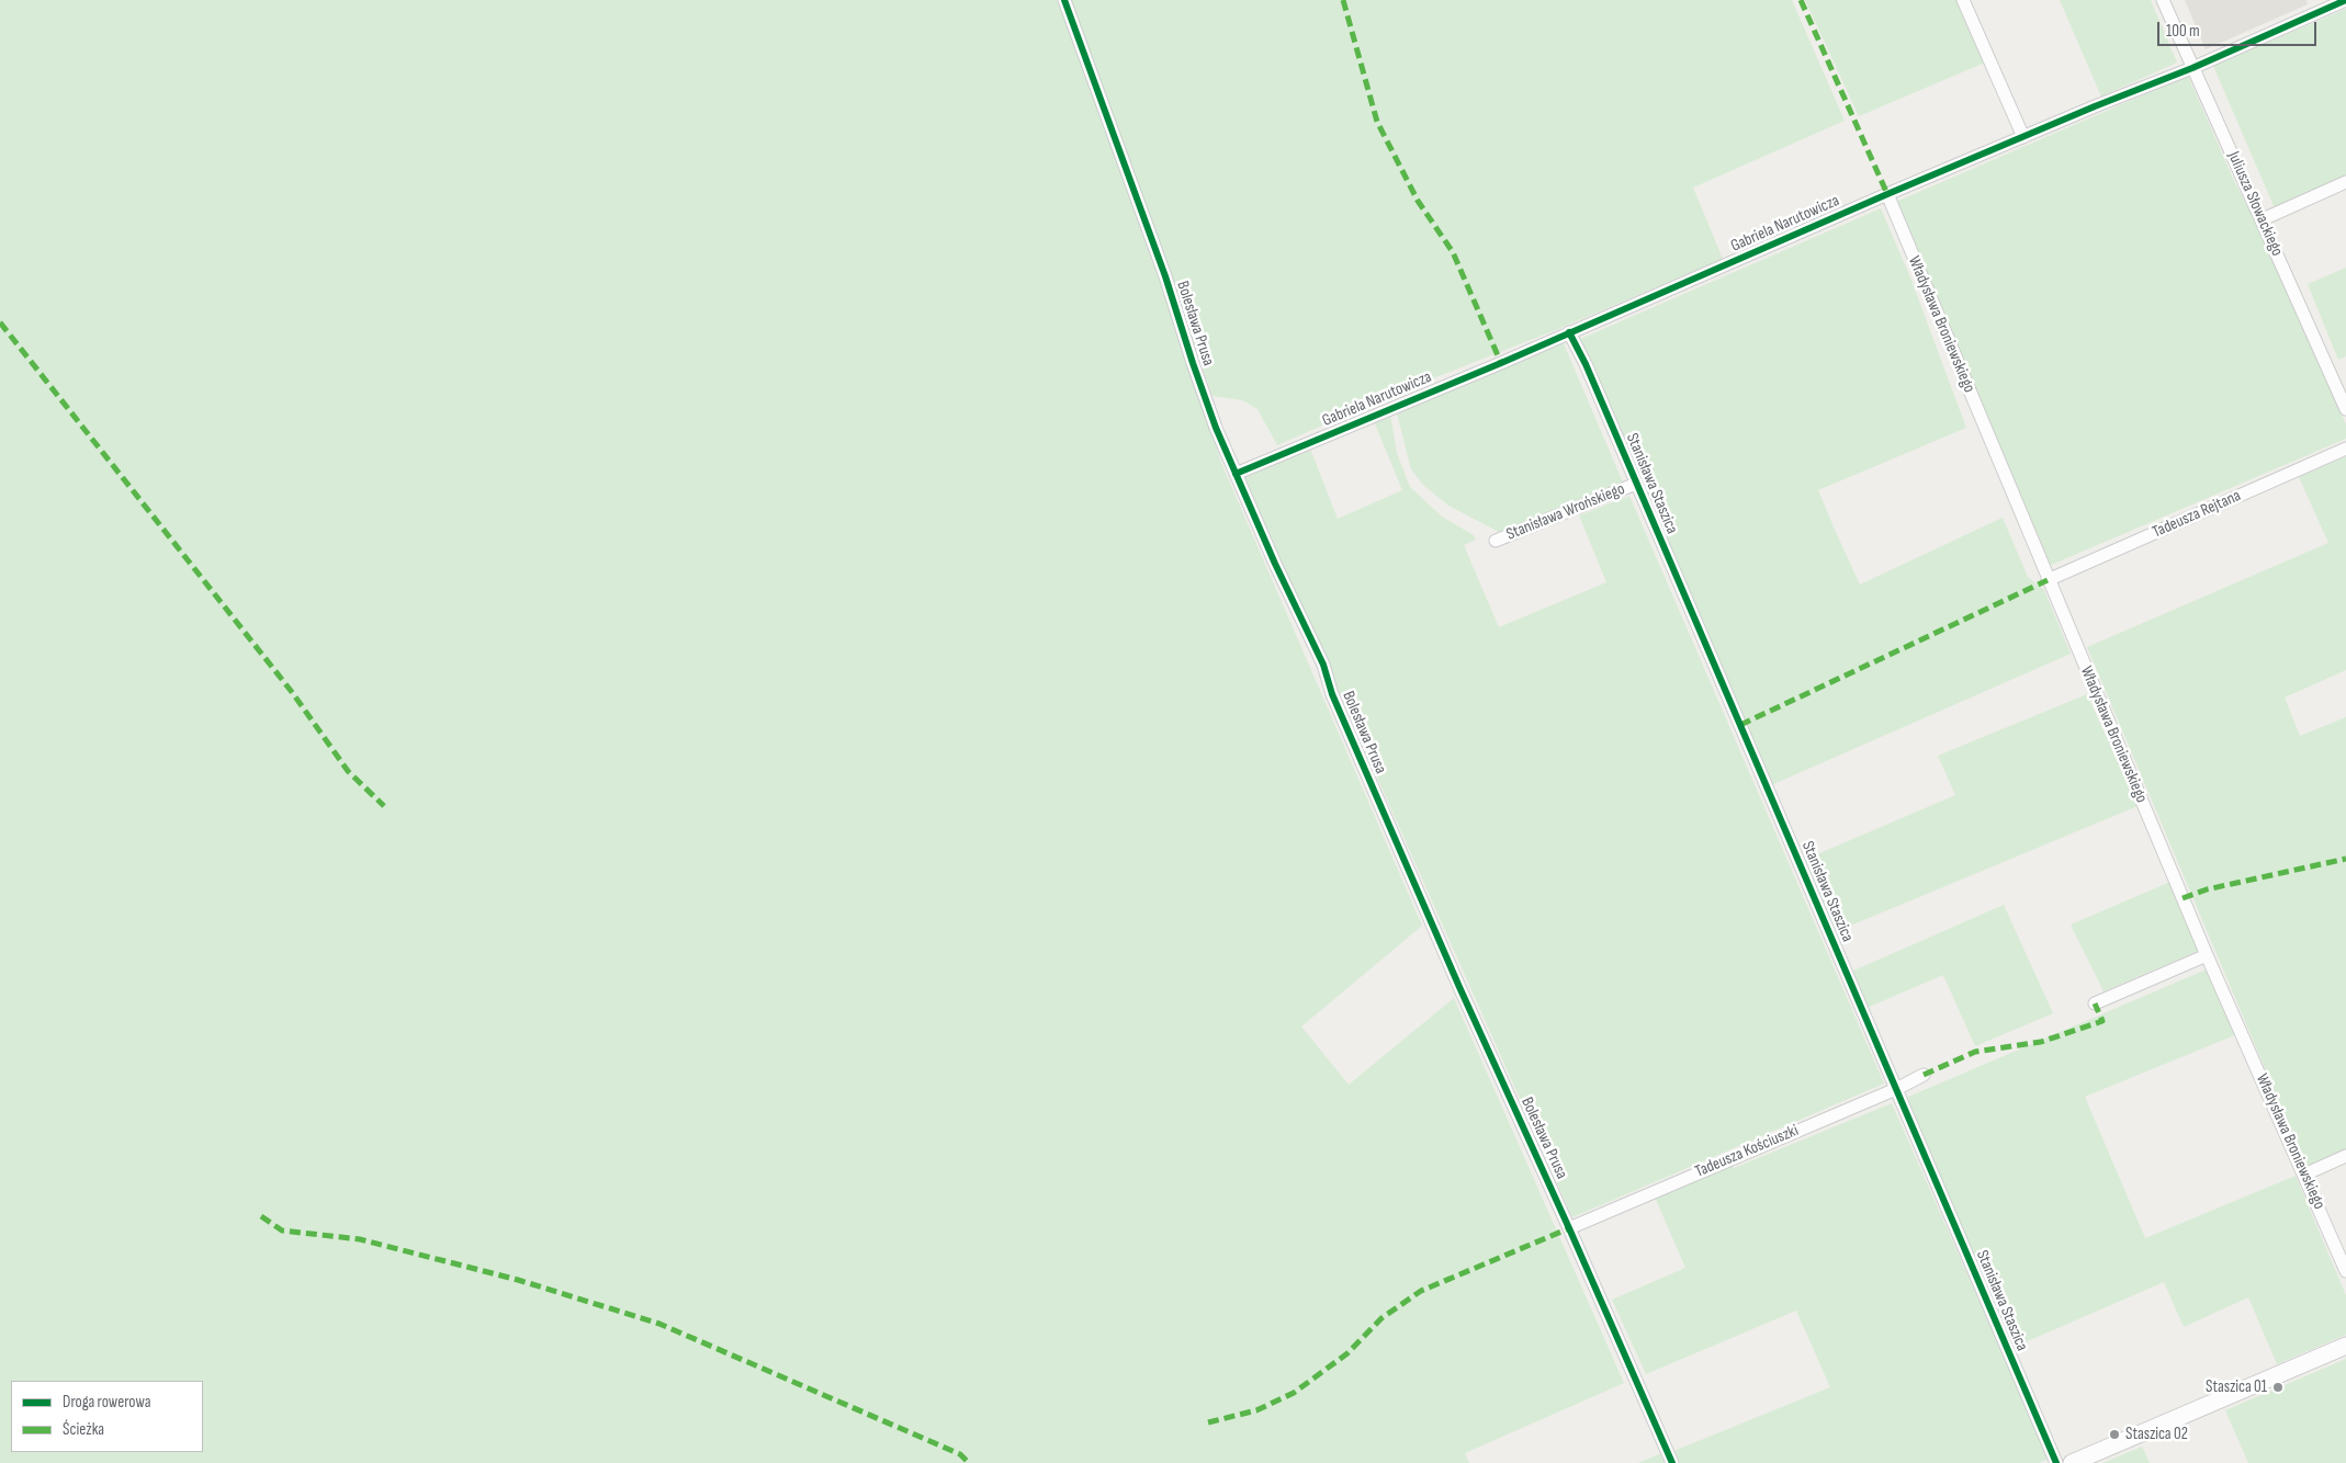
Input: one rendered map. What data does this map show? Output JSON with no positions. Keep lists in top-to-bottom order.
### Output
{
  "streets": {
    "street": [
      "Juliusza Słowackiego",
      "Gabriela Narutowicza",
      "Bolesława Prusa",
      "Władysława Broniewskiego",
      "Stanisława Staszica",
      "Stanisława Wrońskiego",
      "Tadeusza Rejtana",
      "Tadeusza Kościuszki"
    ]
  },
  "crossings": [
    ["Juliusza Słowackiego", "Gabriela Narutowicza"],
    ["Gabriela Narutowicza", "Bolesława Prusa"],
    ["Gabriela Narutowicza", "Władysława Broniewskiego"],
    ["Gabriela Narutowicza", "Stanisława Staszica"],
    ["Bolesława Prusa", "Tadeusza Kościuszki"],
    ["Władysława Broniewskiego", "Tadeusza Rejtana"],
    ["Stanisława Staszica", "Stanisława Wrońskiego"],
    ["Stanisława Staszica", "Tadeusza Kościuszki"]
  ],
  "places": ["Staszica 01", "Staszica 02"],
  "legend": ["Droga rowerowa", "Ścieżka"],
  "scale_bar": "100 m"
}
